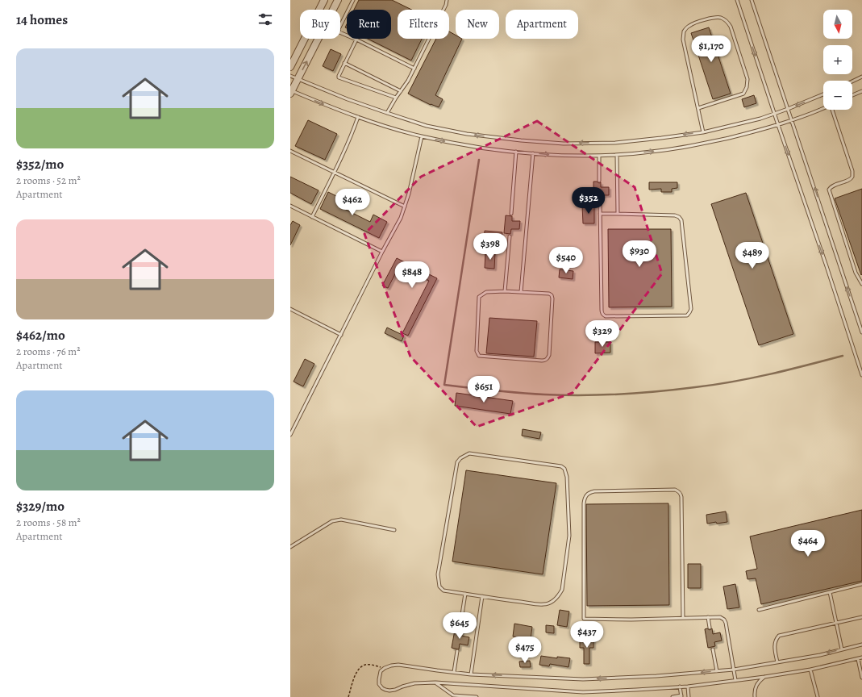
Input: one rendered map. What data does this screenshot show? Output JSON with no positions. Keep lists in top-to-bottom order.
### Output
{
  "north": "bottom",
  "page": {
    "heading": "14 homes",
    "map_buttons": ["+", "−"],
    "chip": [
      "Buy",
      "Rent",
      "Filters",
      "New",
      "Apartment"
    ],
    "price": [
      "$1,170",
      "$352",
      "$462",
      "$398",
      "$930",
      "$489",
      "$540",
      "$848",
      "$329",
      "$651",
      "$464",
      "$645",
      "$437",
      "$475"
    ],
    "list": [
      {
        "name": "$352/mo",
        "note": "2 rooms · 52 m² · Apartment"
      },
      {
        "name": "$462/mo",
        "note": "2 rooms · 76 m² · Apartment"
      },
      {
        "name": "$329/mo",
        "note": "2 rooms · 58 m² · Apartment"
      }
    ]
  }
}
